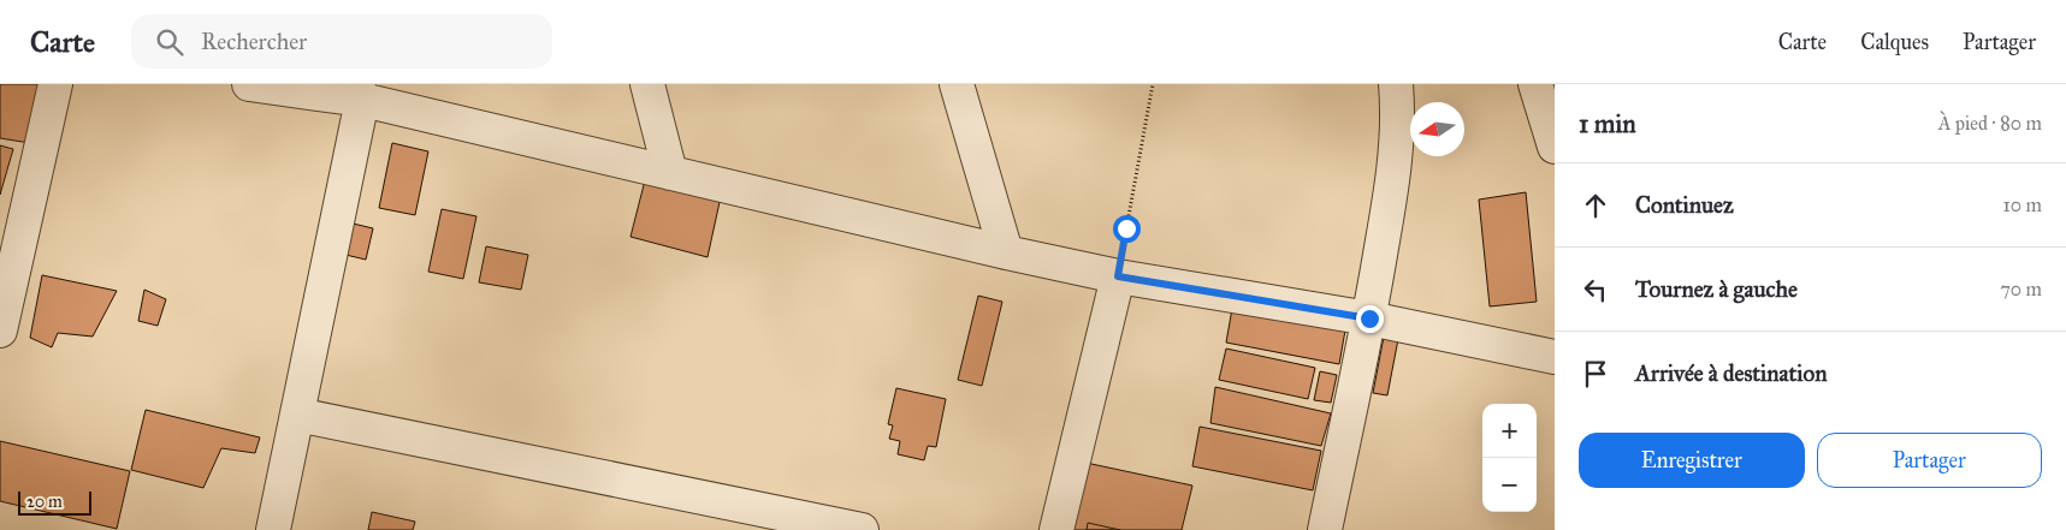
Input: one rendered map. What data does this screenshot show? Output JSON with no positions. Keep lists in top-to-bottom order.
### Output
{
  "scale_bar": "20 m",
  "north": "left",
  "page": {
    "header": "Carte",
    "search": "Rechercher",
    "nav": ["Carte", "Calques", "Partager"],
    "heading": ["1 min", "À pied · 80 m"],
    "list": [
      ["Continuez", "10 m"],
      ["Tournez à gauche", "70 m"],
      "Arrivée à destination"
    ],
    "map_buttons": ["+", "−"],
    "buttons": ["Enregistrer", "Partager"],
    "scale": "20 m"
  }
}
